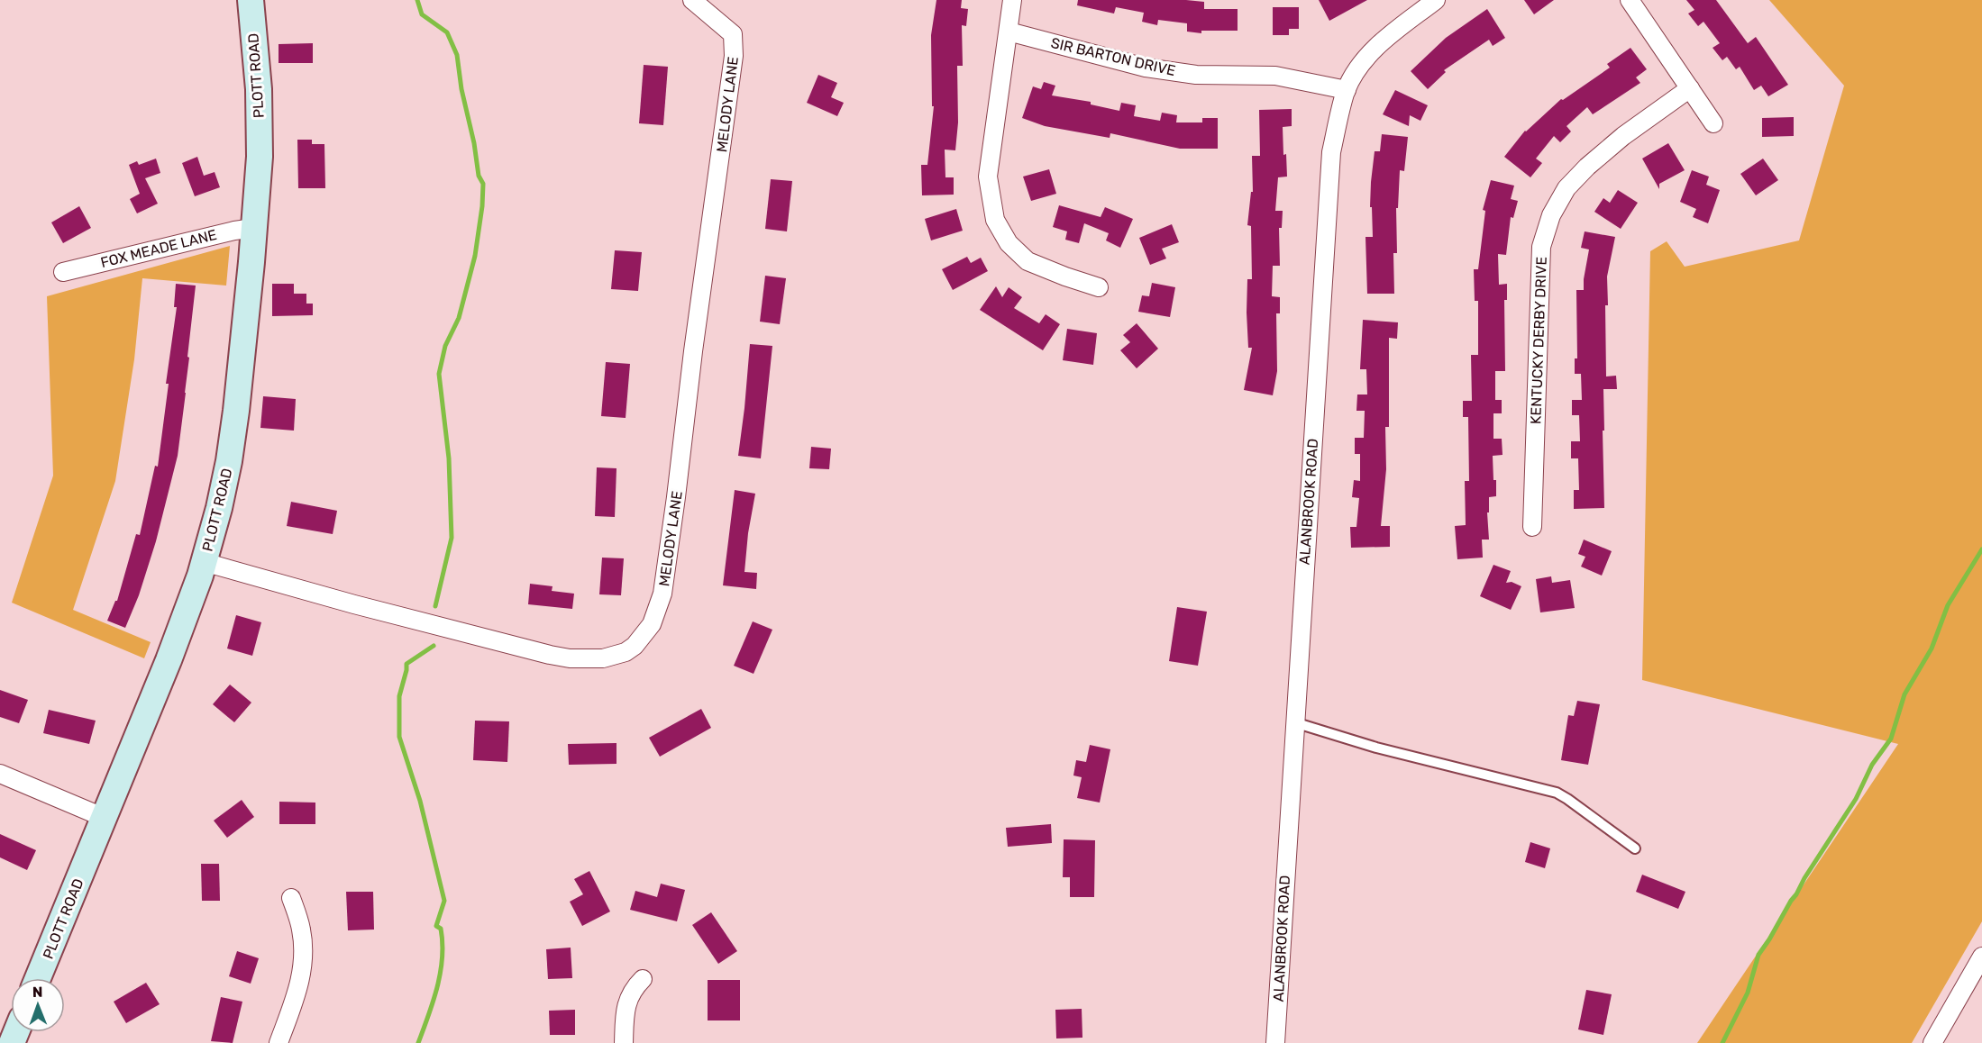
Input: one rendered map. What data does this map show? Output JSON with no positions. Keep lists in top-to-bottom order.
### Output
{
  "streets": {
    "street": [
      "SIR BARTON DRIVE",
      "PLOTT ROAD",
      "MELODY LANE",
      "FOX MEADE LANE",
      "KENTUCKY DERBY DRIVE",
      "ALANBROOK ROAD"
    ]
  },
  "crossings": [
    ["SIR BARTON DRIVE", "ALANBROOK ROAD"],
    ["PLOTT ROAD", "MELODY LANE"],
    ["PLOTT ROAD", "FOX MEADE LANE"]
  ],
  "north": "top"
}
